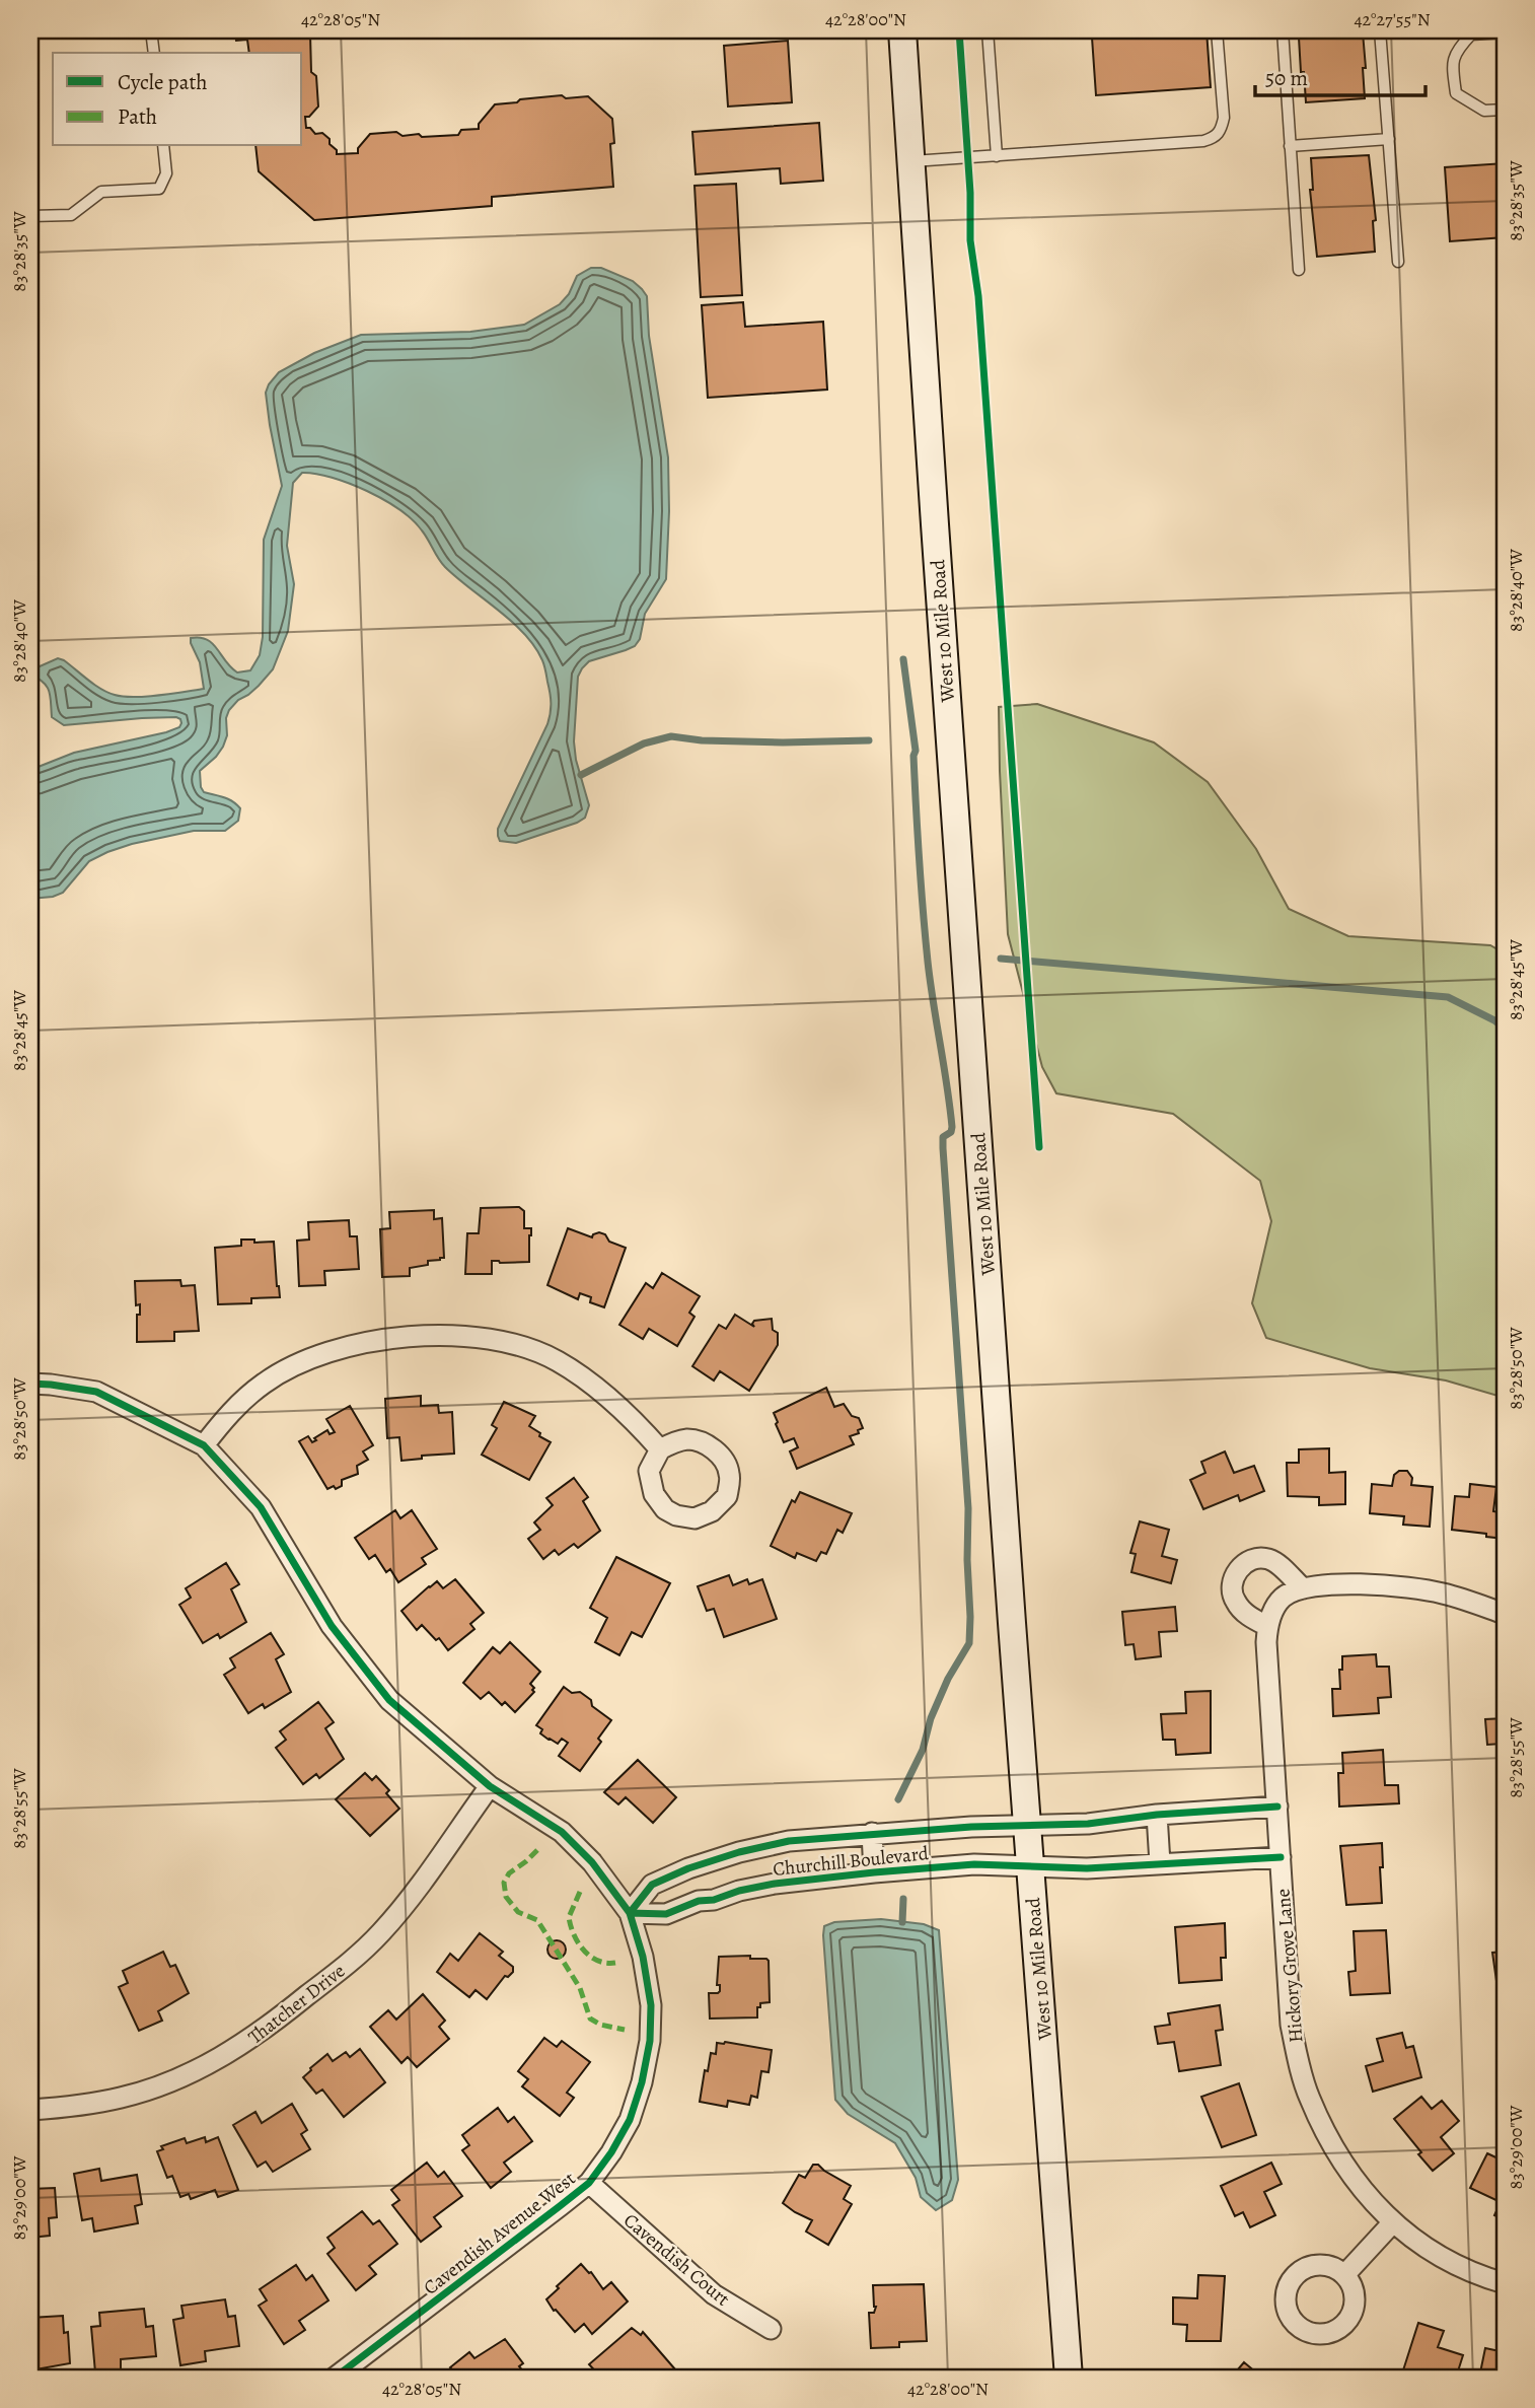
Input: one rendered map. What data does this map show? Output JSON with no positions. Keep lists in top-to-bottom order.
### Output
{
  "streets": {
    "main road": ["West 10 Mile Road"],
    "street": [
      "Churchill Boulevard",
      "Hickory Grove Lane",
      "Thatcher Drive",
      "Cavendish Avenue West",
      "Cavendish Court"
    ]
  },
  "crossings": [
    ["West 10 Mile Road", "Churchill Boulevard"],
    ["Churchill Boulevard", "Hickory Grove Lane"],
    ["Churchill Boulevard", "Cavendish Avenue West"],
    ["Thatcher Drive", "Cavendish Avenue West"],
    ["Cavendish Avenue West", "Cavendish Court"]
  ],
  "legend": ["Cycle path", "Path"],
  "scale_bar": "50 m",
  "coordinates": [
    "42°28'05\"N",
    "42°28'00\"N",
    "42°27'55\"N",
    "83°28'35\"W",
    "83°28'40\"W",
    "83°28'45\"W",
    "83°28'50\"W",
    "83°28'55\"W",
    "83°29'00\"W"
  ]
}
